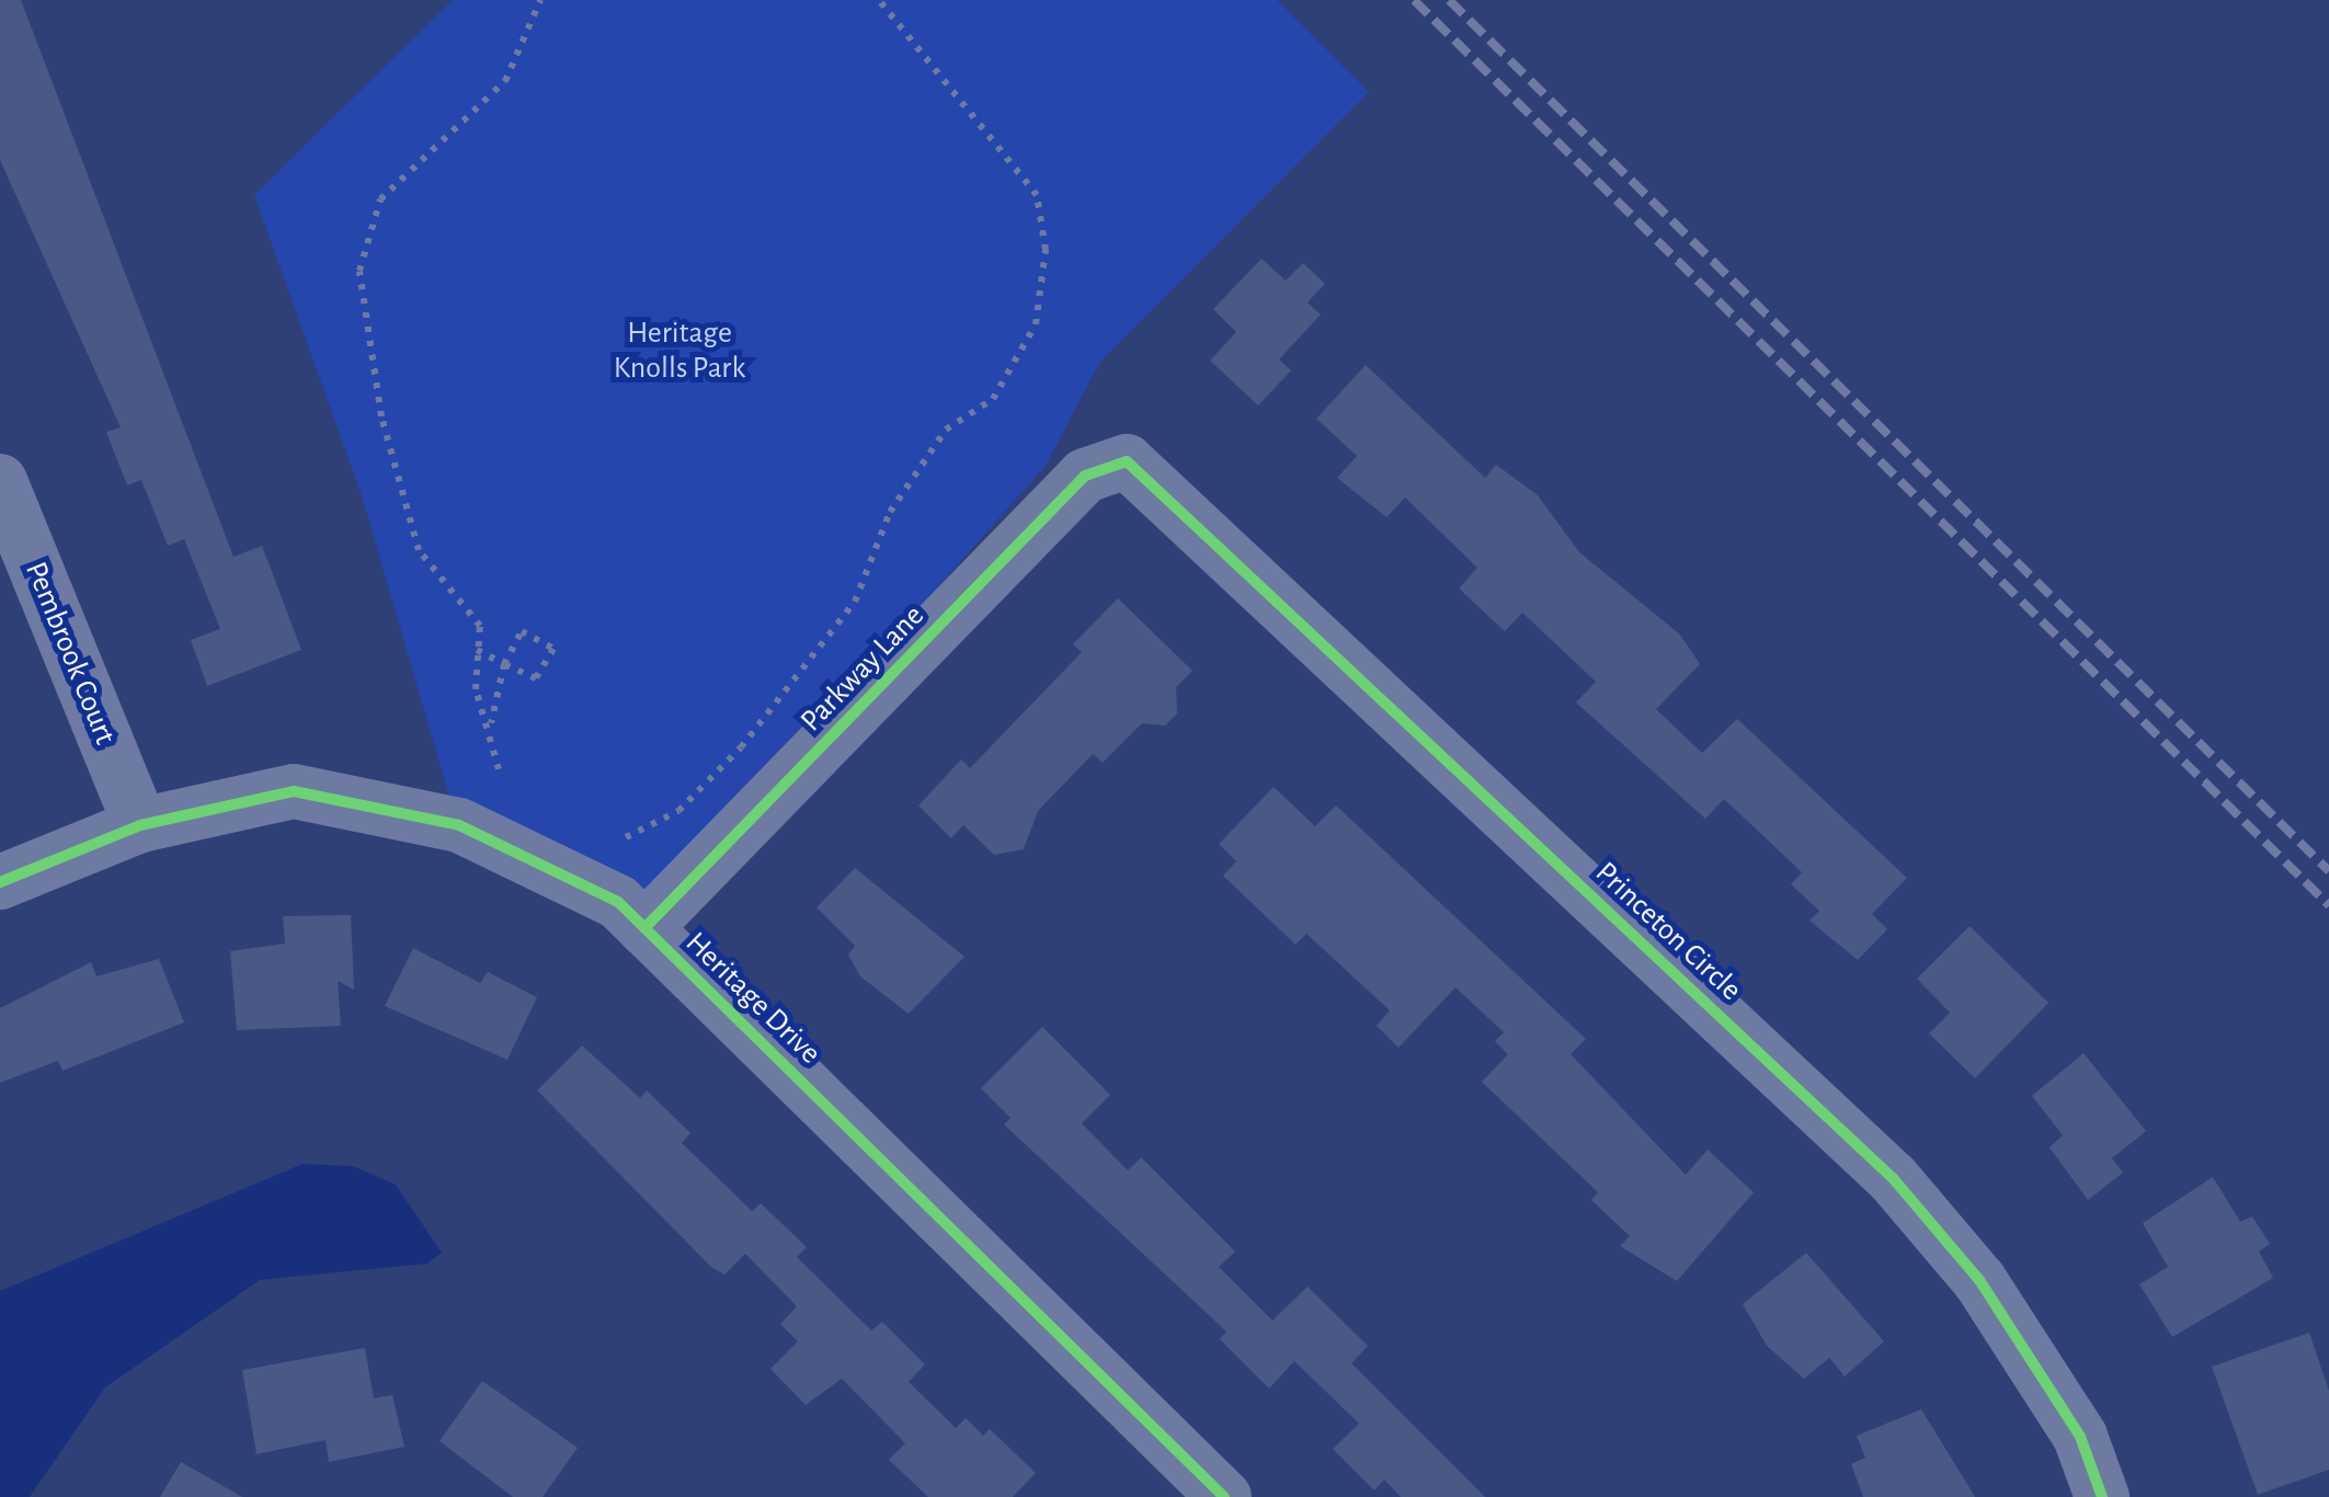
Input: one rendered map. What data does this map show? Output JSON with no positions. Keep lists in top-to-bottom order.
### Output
{
  "streets": {
    "street": [
      "Pembrook Court",
      "Parkway Lane",
      "Princeton Circle",
      "Heritage Drive"
    ]
  },
  "crossings": [
    ["Pembrook Court", "Heritage Drive"],
    ["Parkway Lane", "Princeton Circle"],
    ["Parkway Lane", "Heritage Drive"]
  ],
  "parks": ["Heritage Knolls Park"]
}
